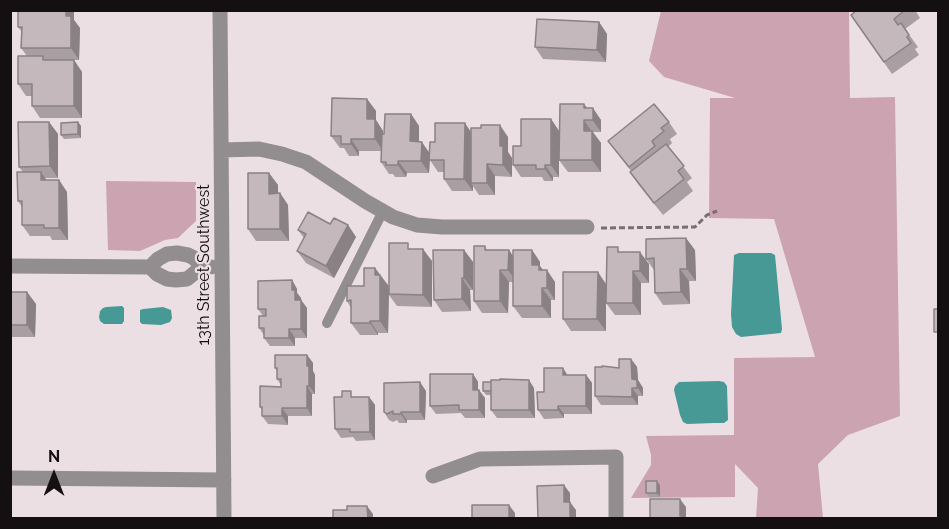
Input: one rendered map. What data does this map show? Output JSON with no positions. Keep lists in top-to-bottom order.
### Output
{
  "streets": {
    "street": ["13th Street Southwest"]
  },
  "north": "top"
}
